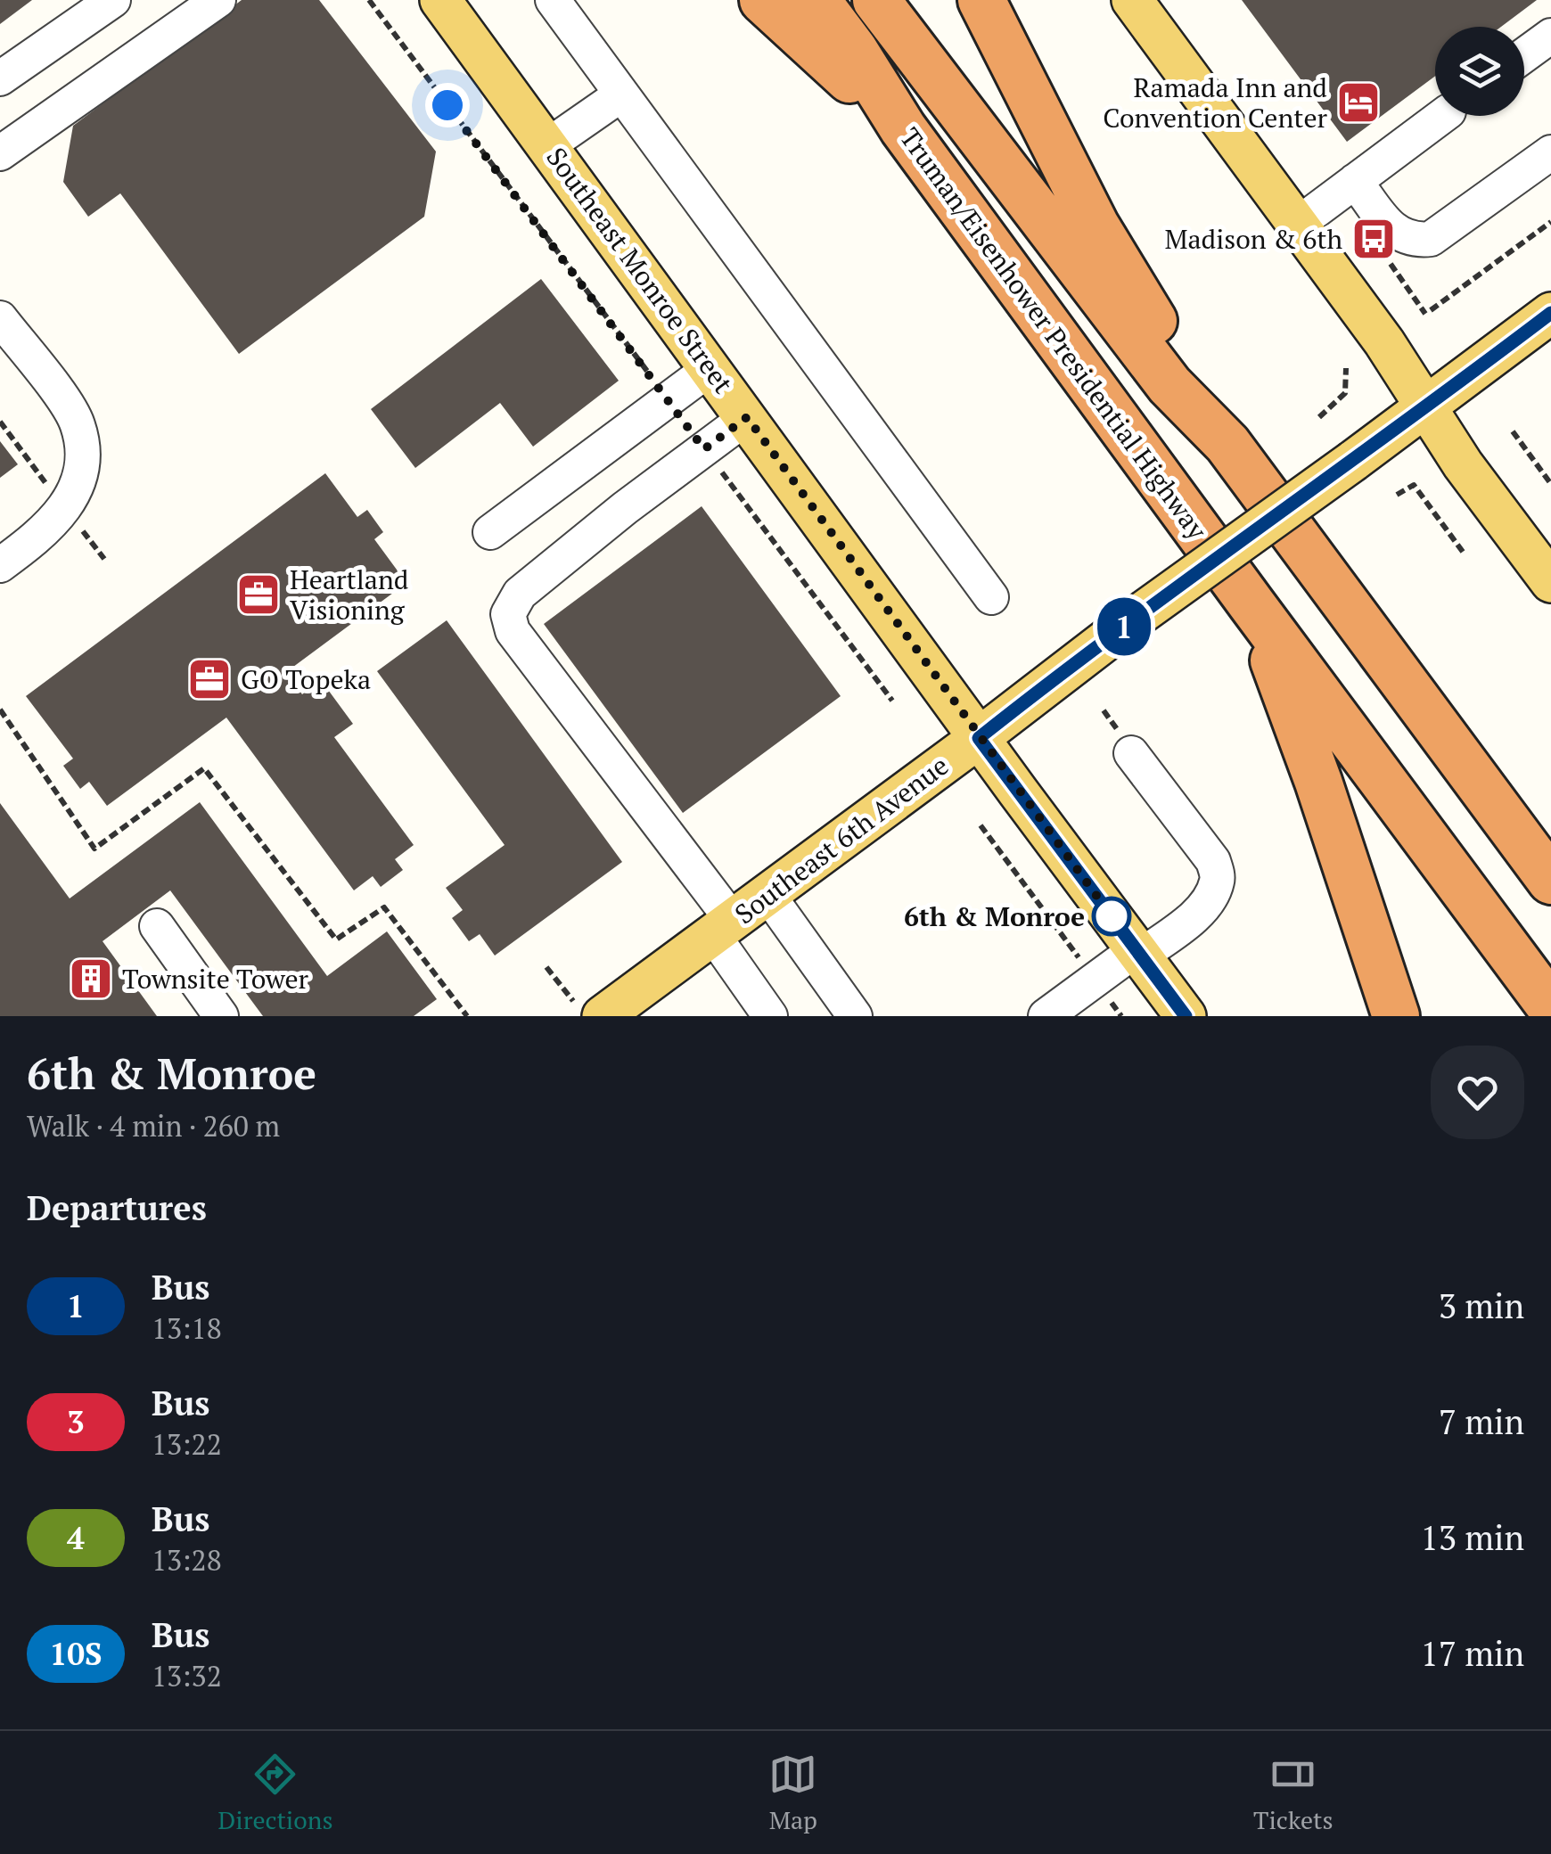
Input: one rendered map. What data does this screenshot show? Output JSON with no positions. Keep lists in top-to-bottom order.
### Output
{
  "streets": {
    "highway": ["Truman/Eisenhower Presidential Highway"],
    "main road": ["Southeast Monroe Street", "Southeast 6th Avenue"]
  },
  "crossings": [
    ["Southeast Monroe Street", "Southeast 6th Avenue"]
  ],
  "places": {
    "hotel": ["Ramada Inn and Convention Center"],
    "bus stop": ["Madison & 6th"],
    "office": ["Heartland Visioning", "GO Topeka"],
    "other": ["6th & Monroe"],
    "building": ["Townsite Tower"]
  },
  "lines": ["bus line 1"],
  "page": {
    "on_map": "1",
    "heading": [
      ["6th & Monroe", "Walk · 4 min · 260 m"],
      "Departures"
    ],
    "list": [
      {
        "mark": "1",
        "name": "Bus",
        "note": "13:18",
        "value": "3 min"
      },
      {
        "mark": "3",
        "name": "Bus",
        "note": "13:22",
        "value": "7 min"
      },
      {
        "mark": "4",
        "name": "Bus",
        "note": "13:28",
        "value": "13 min"
      },
      {
        "mark": "10S",
        "name": "Bus",
        "note": "13:32",
        "value": "17 min"
      }
    ],
    "tabs": ["Directions", "Map", "Tickets"]
  }
}
